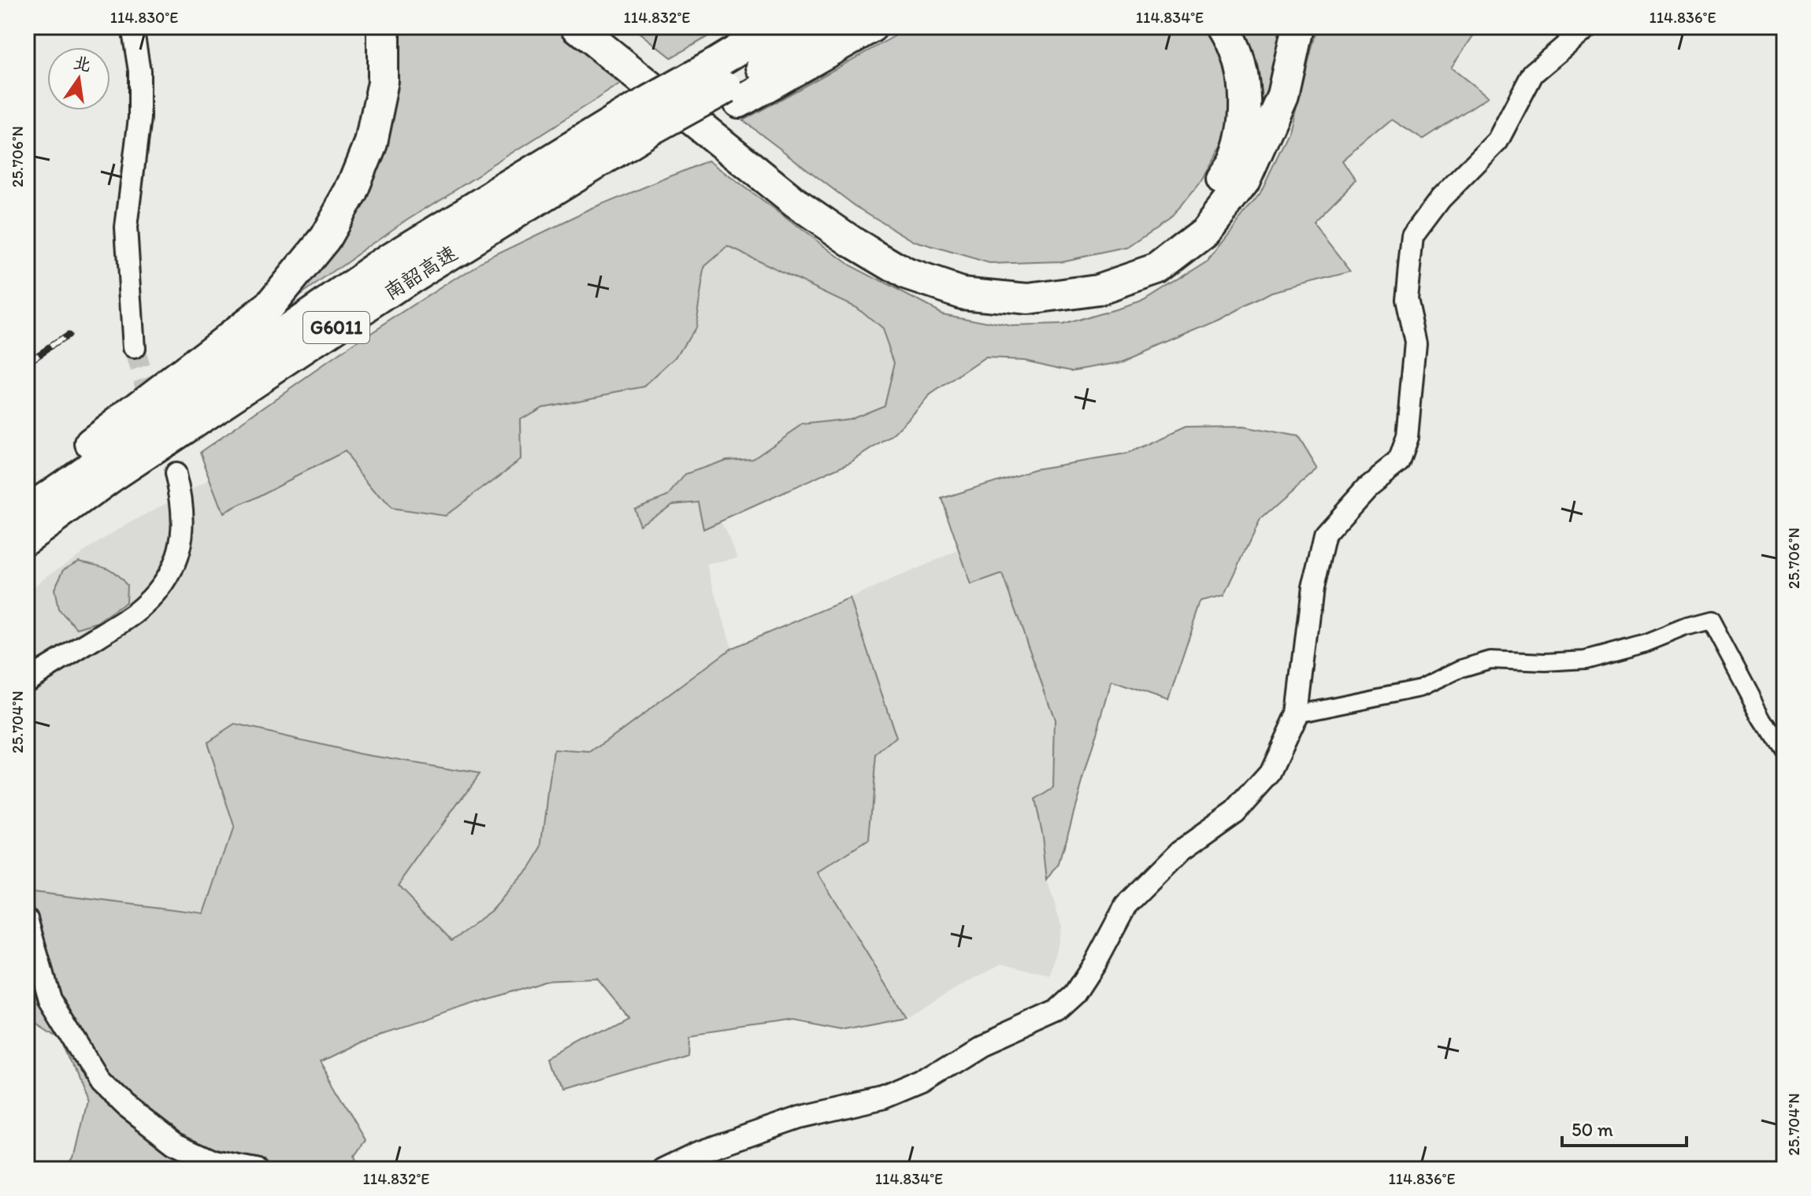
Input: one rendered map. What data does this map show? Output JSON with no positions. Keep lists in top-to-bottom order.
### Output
{
  "streets": {
    "highway": ["南韶高速", "G6011"]
  },
  "scale_bar": "50 m",
  "north": "top",
  "coordinates": [
    "114.830°E",
    "114.832°E",
    "114.834°E",
    "114.836°E",
    "25.706°N",
    "25.704°N"
  ]
}
